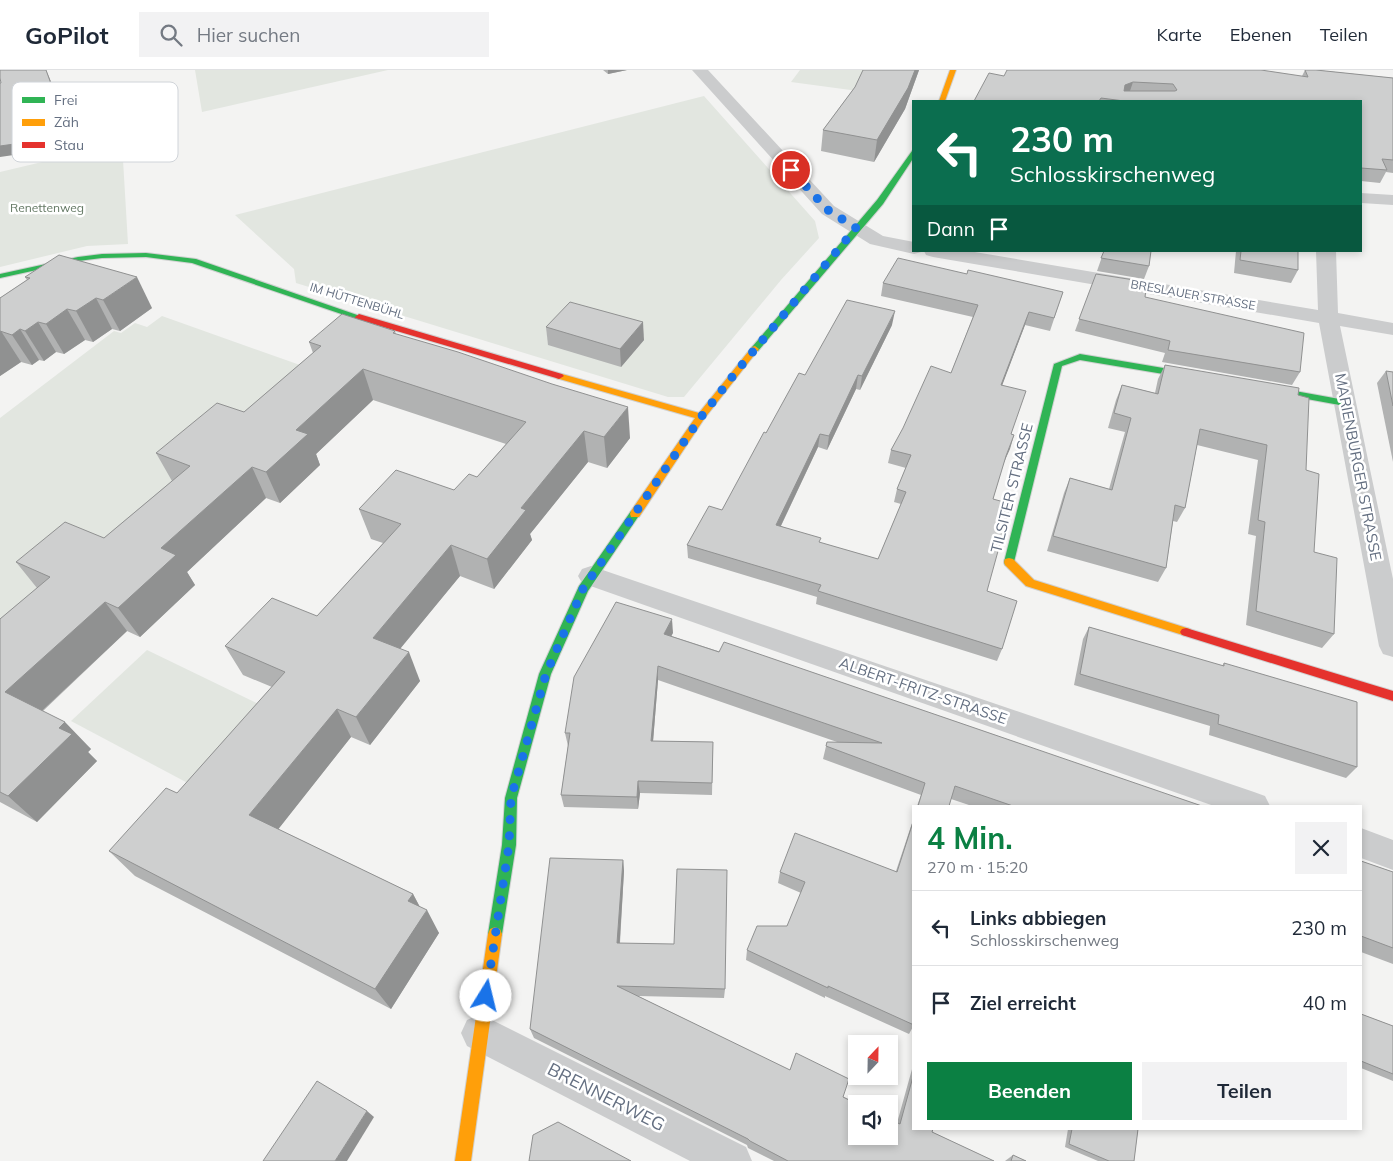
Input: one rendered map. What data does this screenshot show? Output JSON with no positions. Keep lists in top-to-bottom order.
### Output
{
  "streets": {
    "street": [
      "BRESLAUER STRASSE",
      "IM HÜTTENBÜHL",
      "MARIENBURGER STRASSE",
      "TILSITER STRASSE",
      "ALBERT-FRITZ-STRASSE",
      "BRENNERWEG"
    ]
  },
  "crossings": [
    ["BRESLAUER STRASSE", "MARIENBURGER STRASSE"]
  ],
  "parks": ["Renettenweg"],
  "legend": ["Frei", "Zäh", "Stau"],
  "north": "top",
  "page": {
    "header": "GoPilot",
    "search": "Hier suchen",
    "nav": ["Karte", "Ebenen", "Teilen"],
    "turn": ["230 m", "Schlosskirschenweg"],
    "then": "Dann",
    "heading": ["4 Min.", "270 m · 15:20"],
    "list": [
      {
        "name": "Links abbiegen",
        "note": "Schlosskirschenweg",
        "value": "230 m"
      },
      {
        "name": "Ziel erreicht",
        "value": "40 m"
      }
    ],
    "buttons": ["Beenden", "Teilen"]
  }
}
